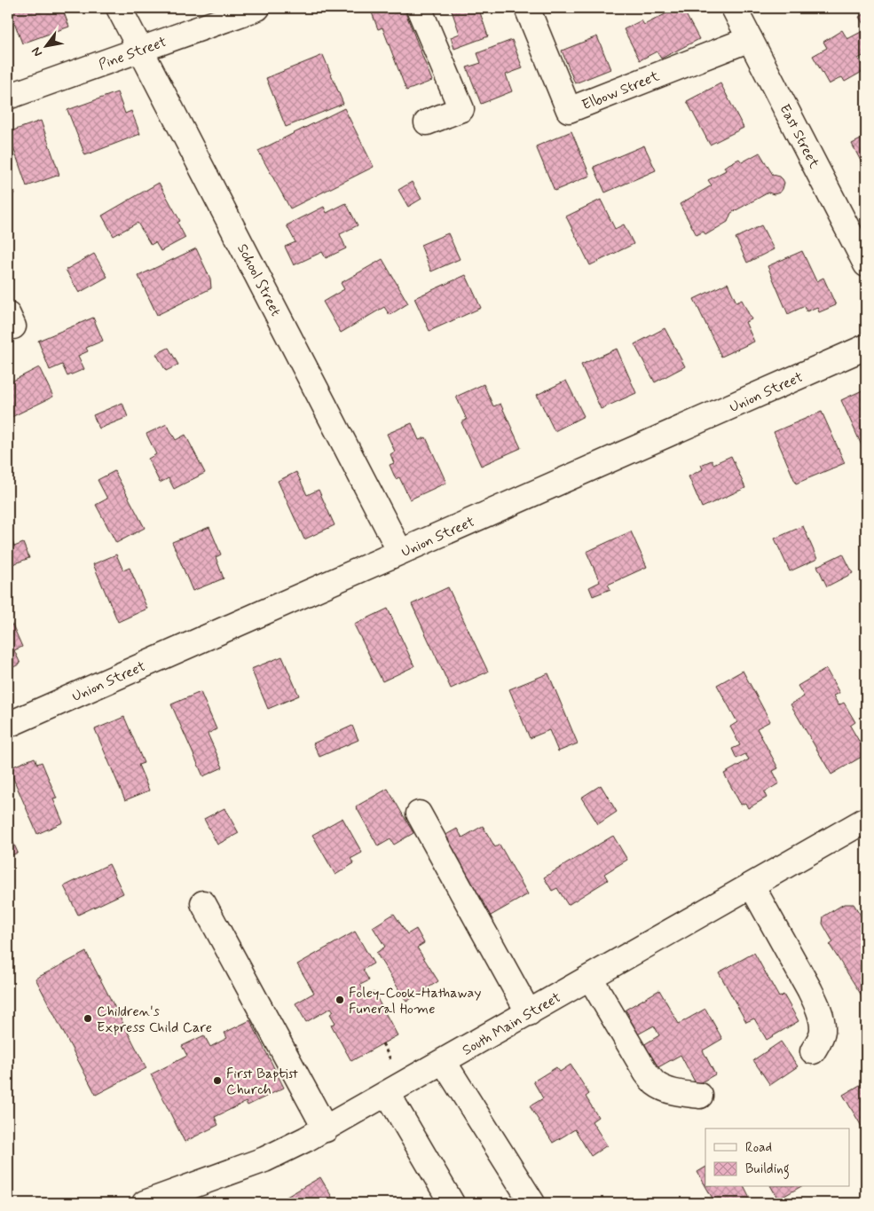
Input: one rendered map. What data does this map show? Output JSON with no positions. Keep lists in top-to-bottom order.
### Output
{
  "streets": {
    "street": [
      "Pine Street",
      "Elbow Street",
      "East Street",
      "School Street",
      "Union Street",
      "South Main Street"
    ]
  },
  "crossings": [
    ["Pine Street", "School Street"],
    ["Elbow Street", "East Street"],
    ["School Street", "Union Street"]
  ],
  "places": ["Foley-Cook-Hathaway Funeral Home", "Children's Express Child Care", "First Baptist Church"],
  "legend": ["Road", "Building"],
  "north": "bottom left"
}
